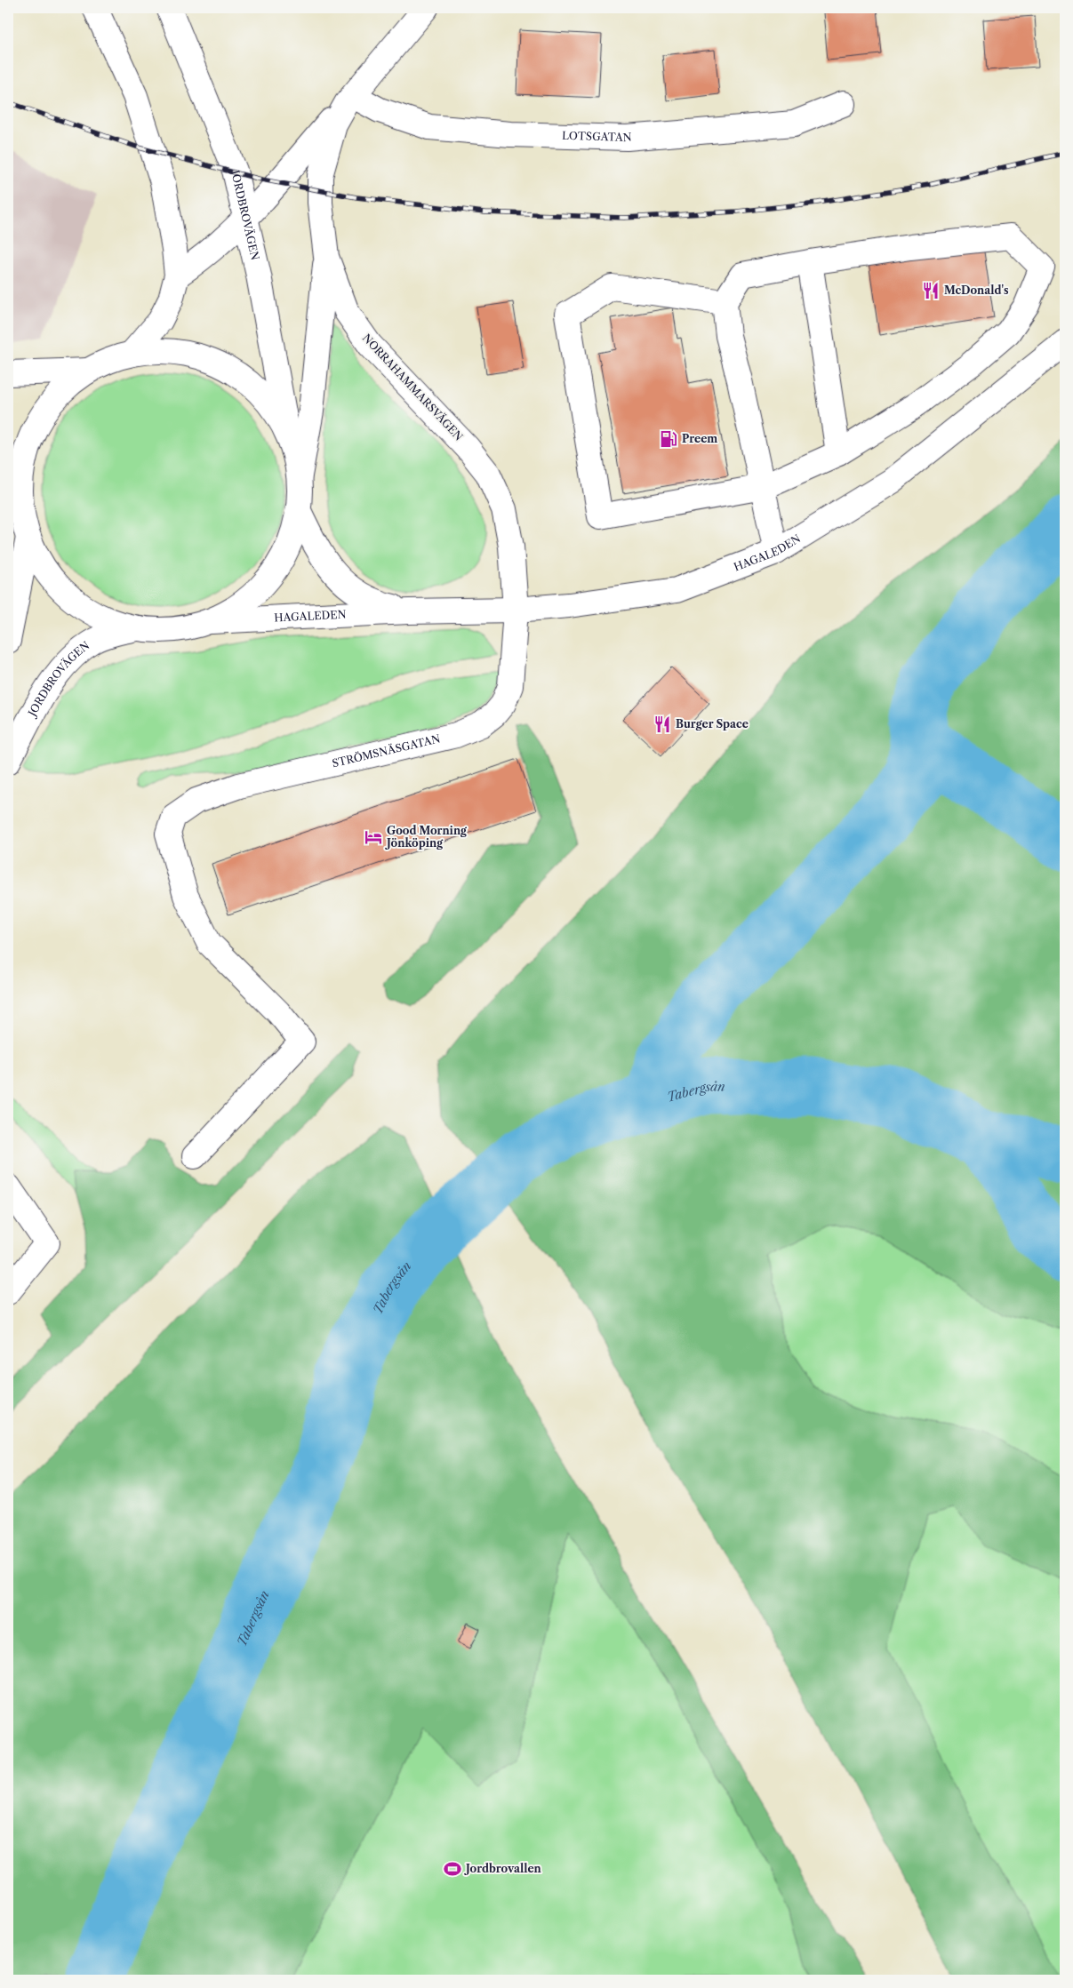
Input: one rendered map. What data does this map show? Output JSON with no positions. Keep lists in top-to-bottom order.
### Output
{
  "streets": {
    "street": [
      "LOTSGATAN",
      "JORDBROVÄGEN",
      "NORRAHAMMARSVÄGEN",
      "HAGALEDEN",
      "STRÖMSNÄSGATAN"
    ]
  },
  "crossings": [
    ["LOTSGATAN", "NORRAHAMMARSVÄGEN"],
    ["NORRAHAMMARSVÄGEN", "HAGALEDEN"],
    ["NORRAHAMMARSVÄGEN", "STRÖMSNÄSGATAN"],
    ["HAGALEDEN", "STRÖMSNÄSGATAN"]
  ],
  "water": ["Tabergsån"],
  "places": {
    "restaurant": ["McDonald's", "Burger Space"],
    "fuel station": ["Preem"],
    "hotel": ["Good Morning Jönköping"],
    "sports": ["Jordbrovallen"]
  }
}
